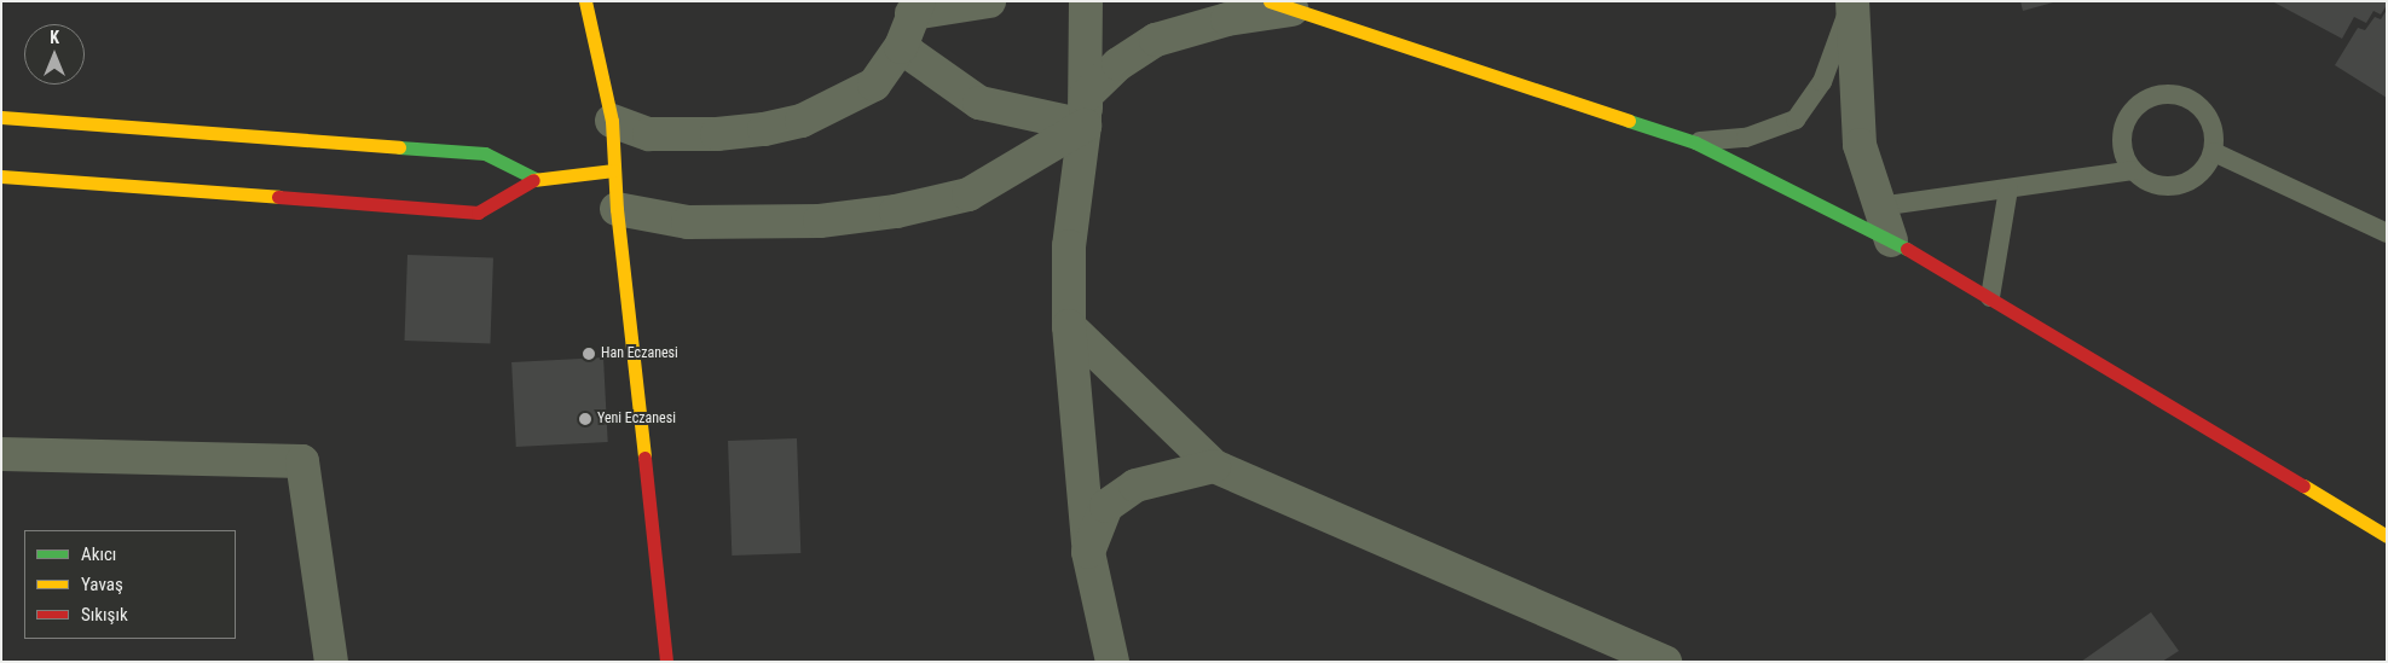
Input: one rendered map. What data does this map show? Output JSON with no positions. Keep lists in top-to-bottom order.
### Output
{
  "places": ["Han Eczanesi", "Yeni Eczanesi"],
  "legend": ["Akıcı", "Yavaş", "Sıkışık"],
  "north": "top"
}
